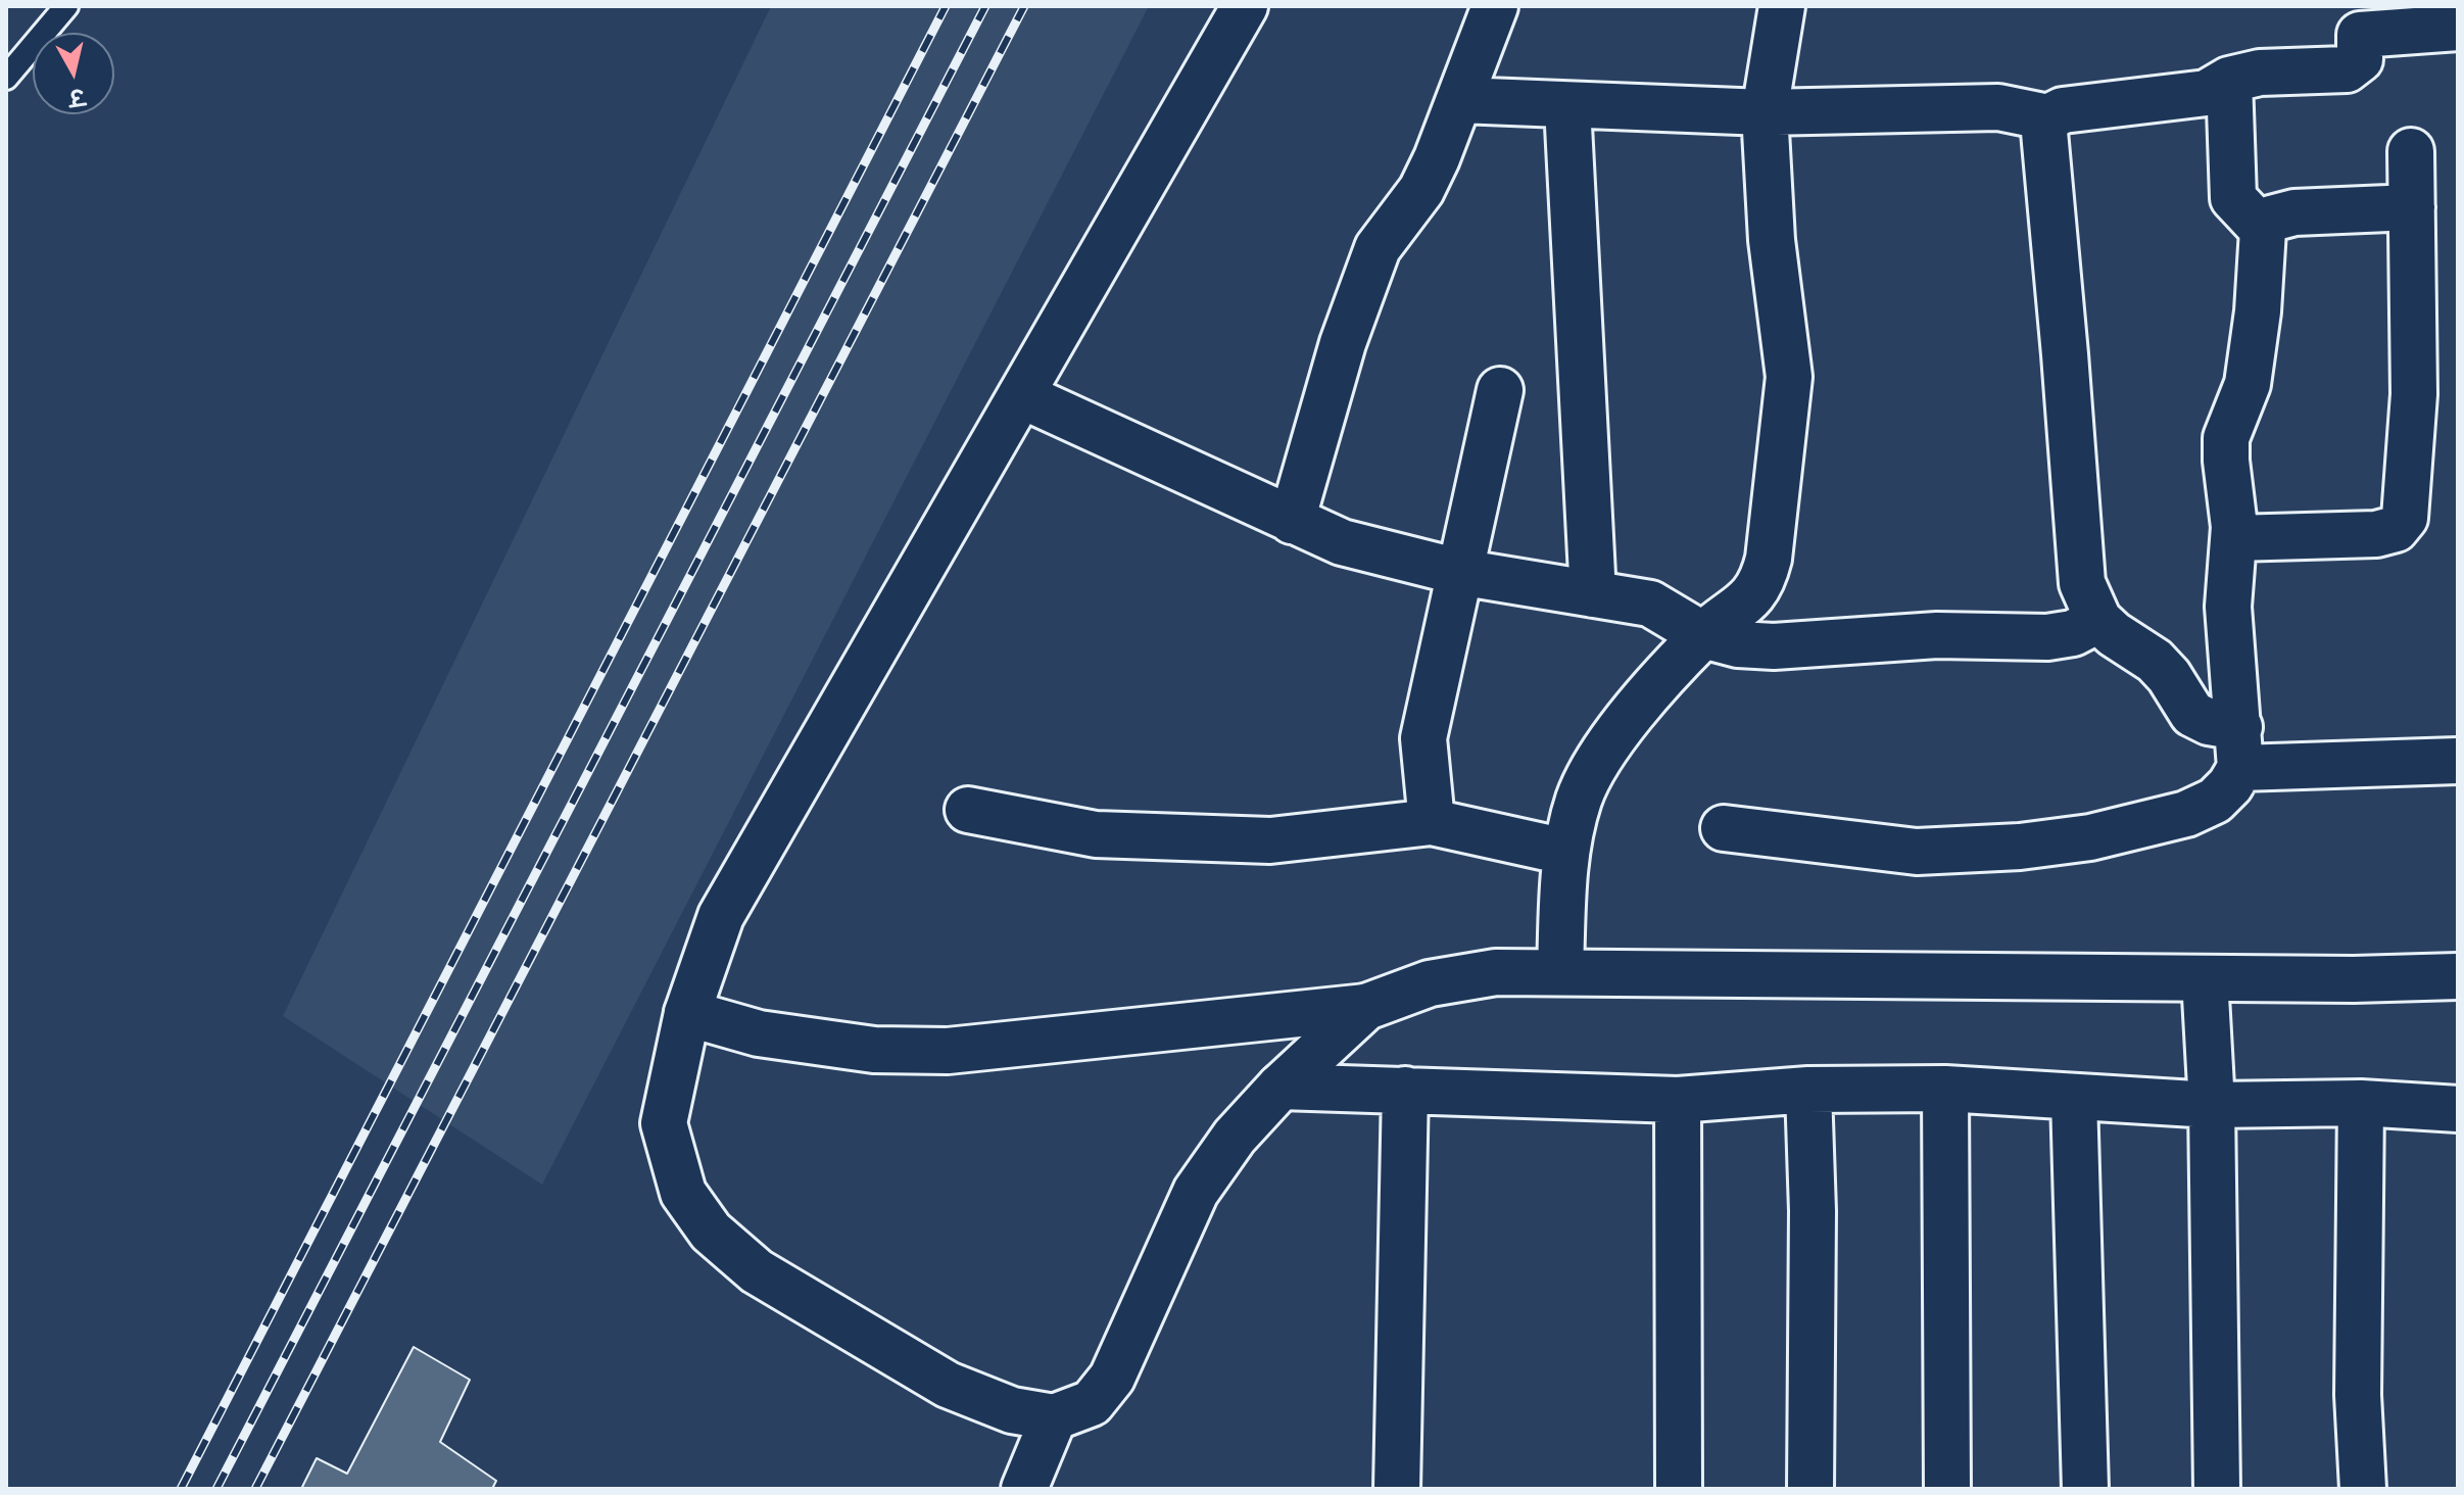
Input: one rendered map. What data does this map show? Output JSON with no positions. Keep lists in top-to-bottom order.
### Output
{
  "north": "bottom"
}
